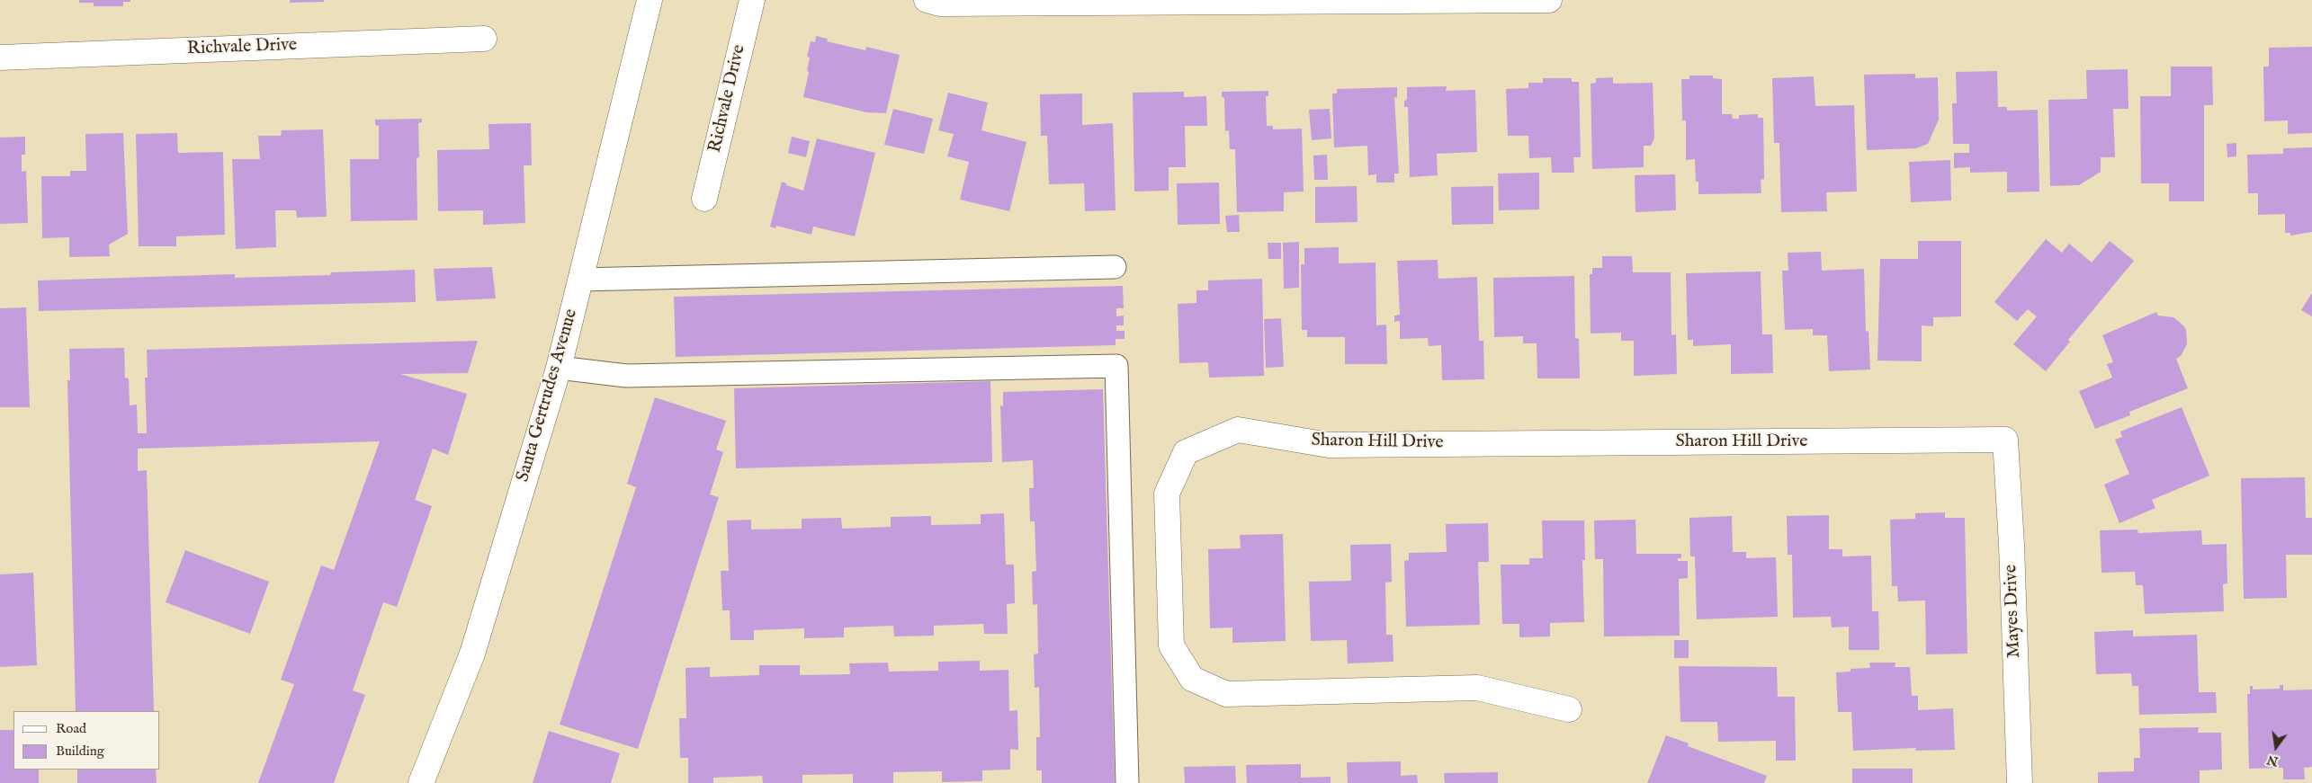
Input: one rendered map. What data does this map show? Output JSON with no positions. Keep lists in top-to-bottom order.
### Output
{
  "streets": {
    "street": [
      "Richvale Drive",
      "Santa Gertrudes Avenue",
      "Sharon Hill Drive",
      "Mayes Drive"
    ]
  },
  "crossings": [
    ["Sharon Hill Drive", "Mayes Drive"]
  ],
  "legend": ["Road", "Building"],
  "north": "bottom"
}
